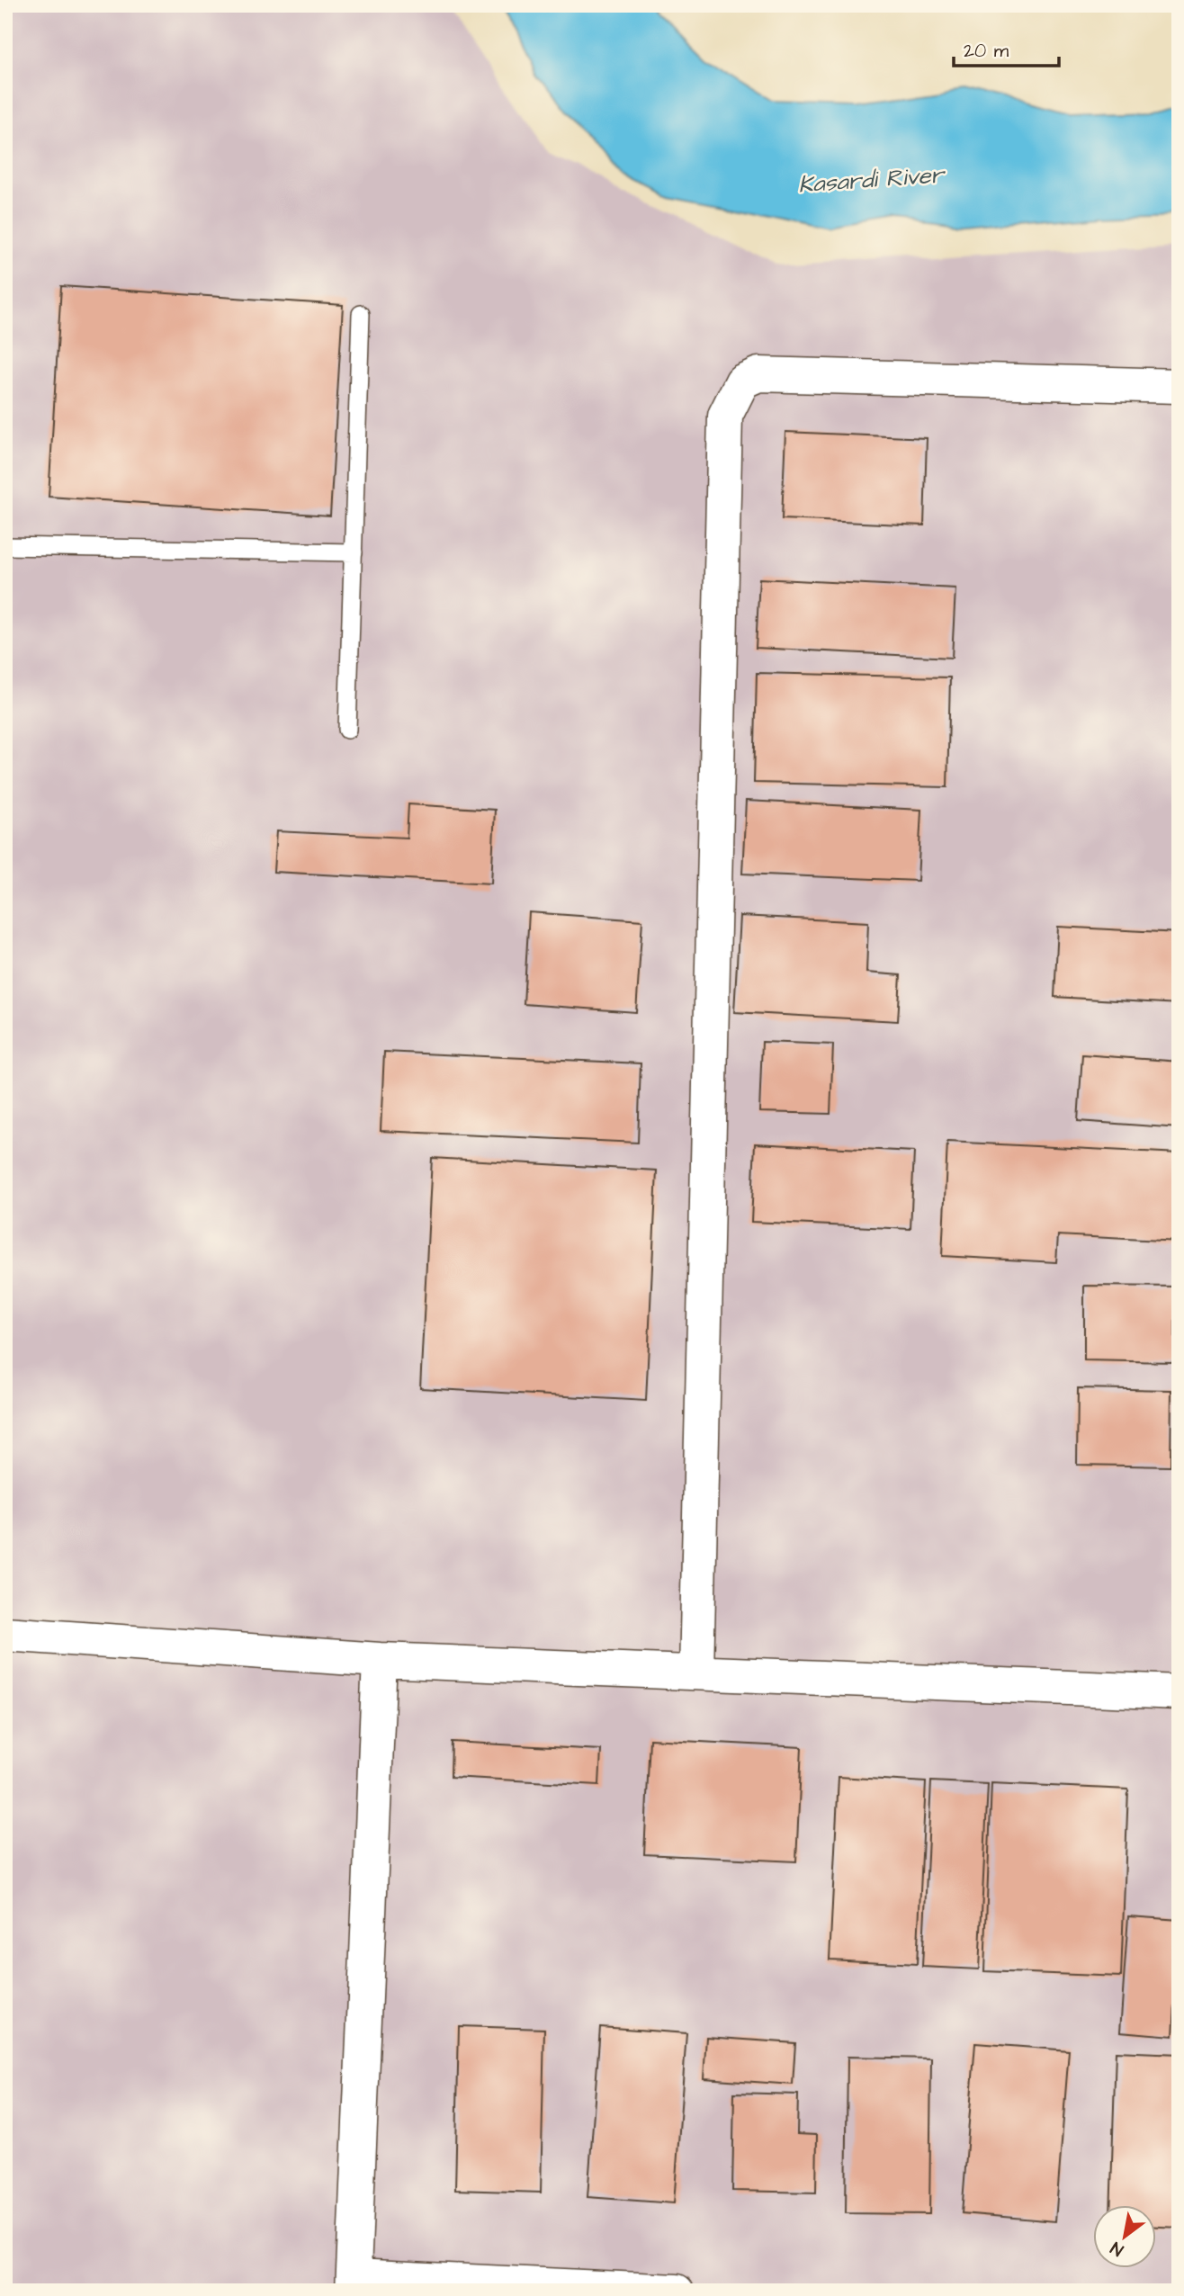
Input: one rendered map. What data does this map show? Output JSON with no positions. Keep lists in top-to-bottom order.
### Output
{
  "water": ["Kasardi River"],
  "scale_bar": "20 m",
  "north": "bottom left"
}
